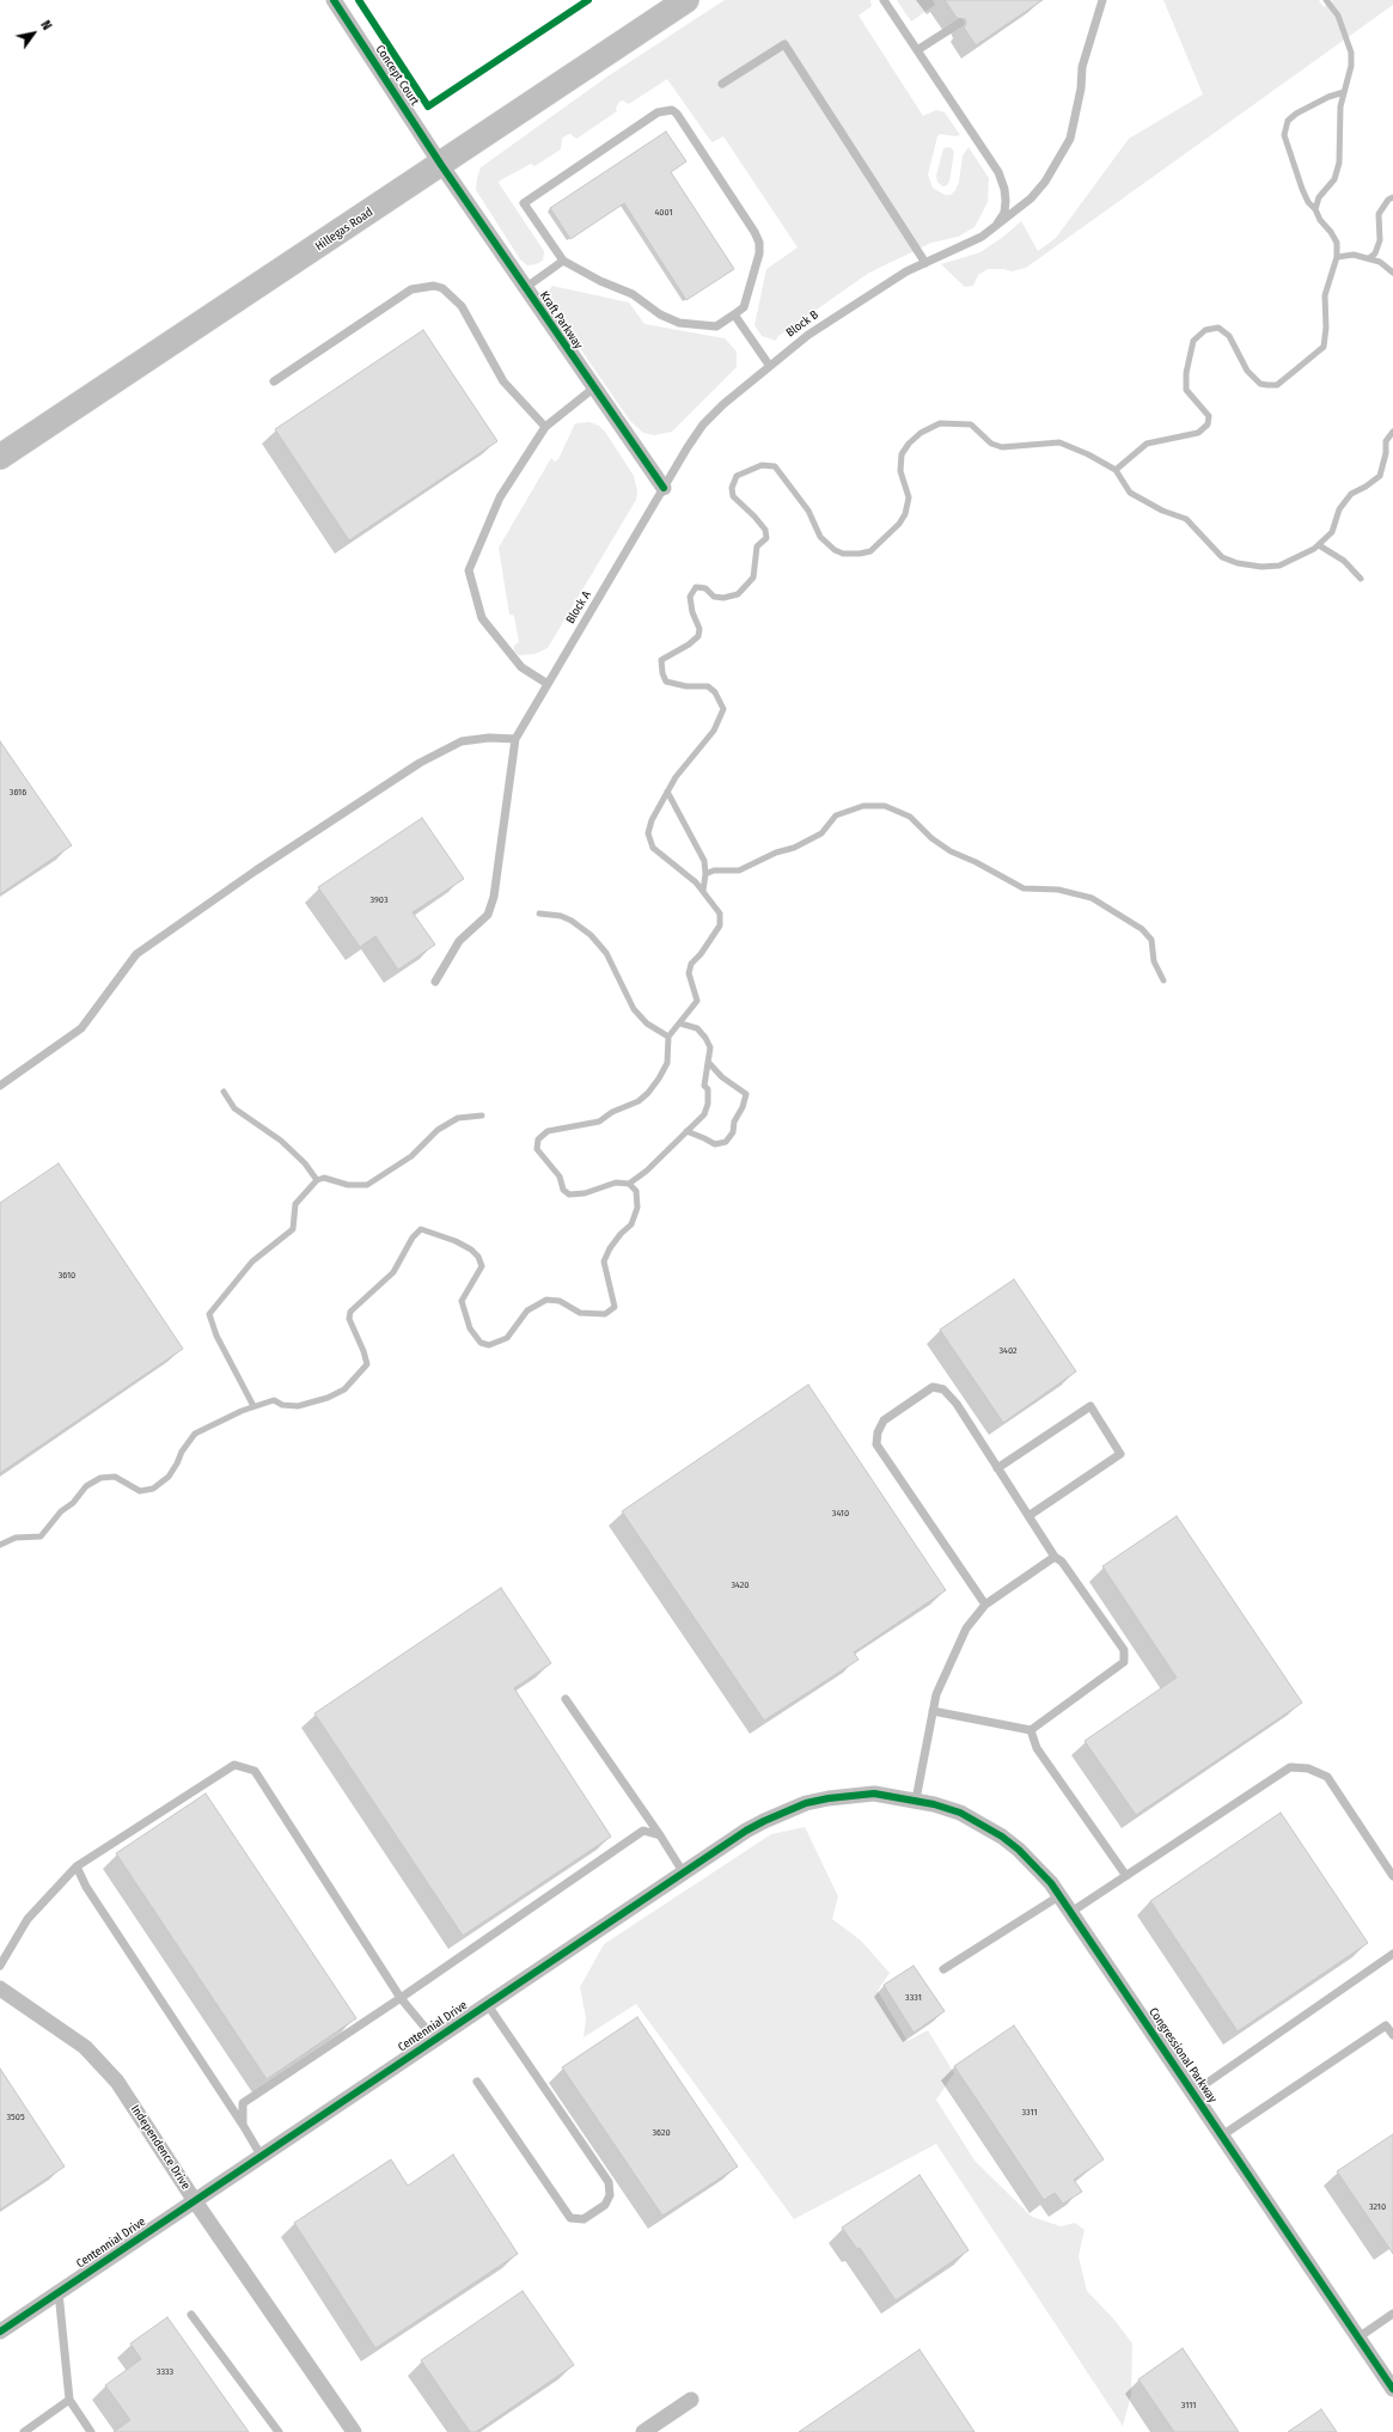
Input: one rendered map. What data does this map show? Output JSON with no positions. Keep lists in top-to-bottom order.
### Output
{
  "streets": {
    "main road": ["Hillegas Road"],
    "street": [
      "Concept Court",
      "Kraft Parkway",
      "Centennial Drive",
      "Congressional Parkway",
      "Independence Drive"
    ],
    "lane": ["Block B", "Block A"]
  },
  "crossings": [
    ["Concept Court", "Hillegas Road"],
    ["Concept Court", "Kraft Parkway"],
    ["Hillegas Road", "Kraft Parkway"],
    ["Kraft Parkway", "Block B"],
    ["Kraft Parkway", "Block A"],
    ["Block B", "Block A"],
    ["Centennial Drive", "Congressional Parkway"],
    ["Centennial Drive", "Independence Drive"]
  ],
  "house_numbers": [
    "4001",
    "3616",
    "3903",
    "3610",
    "3402",
    "3410",
    "3420",
    "3331",
    "3311",
    "3505",
    "3620",
    "3210",
    "3333",
    "3111"
  ],
  "north": "top right"
}
